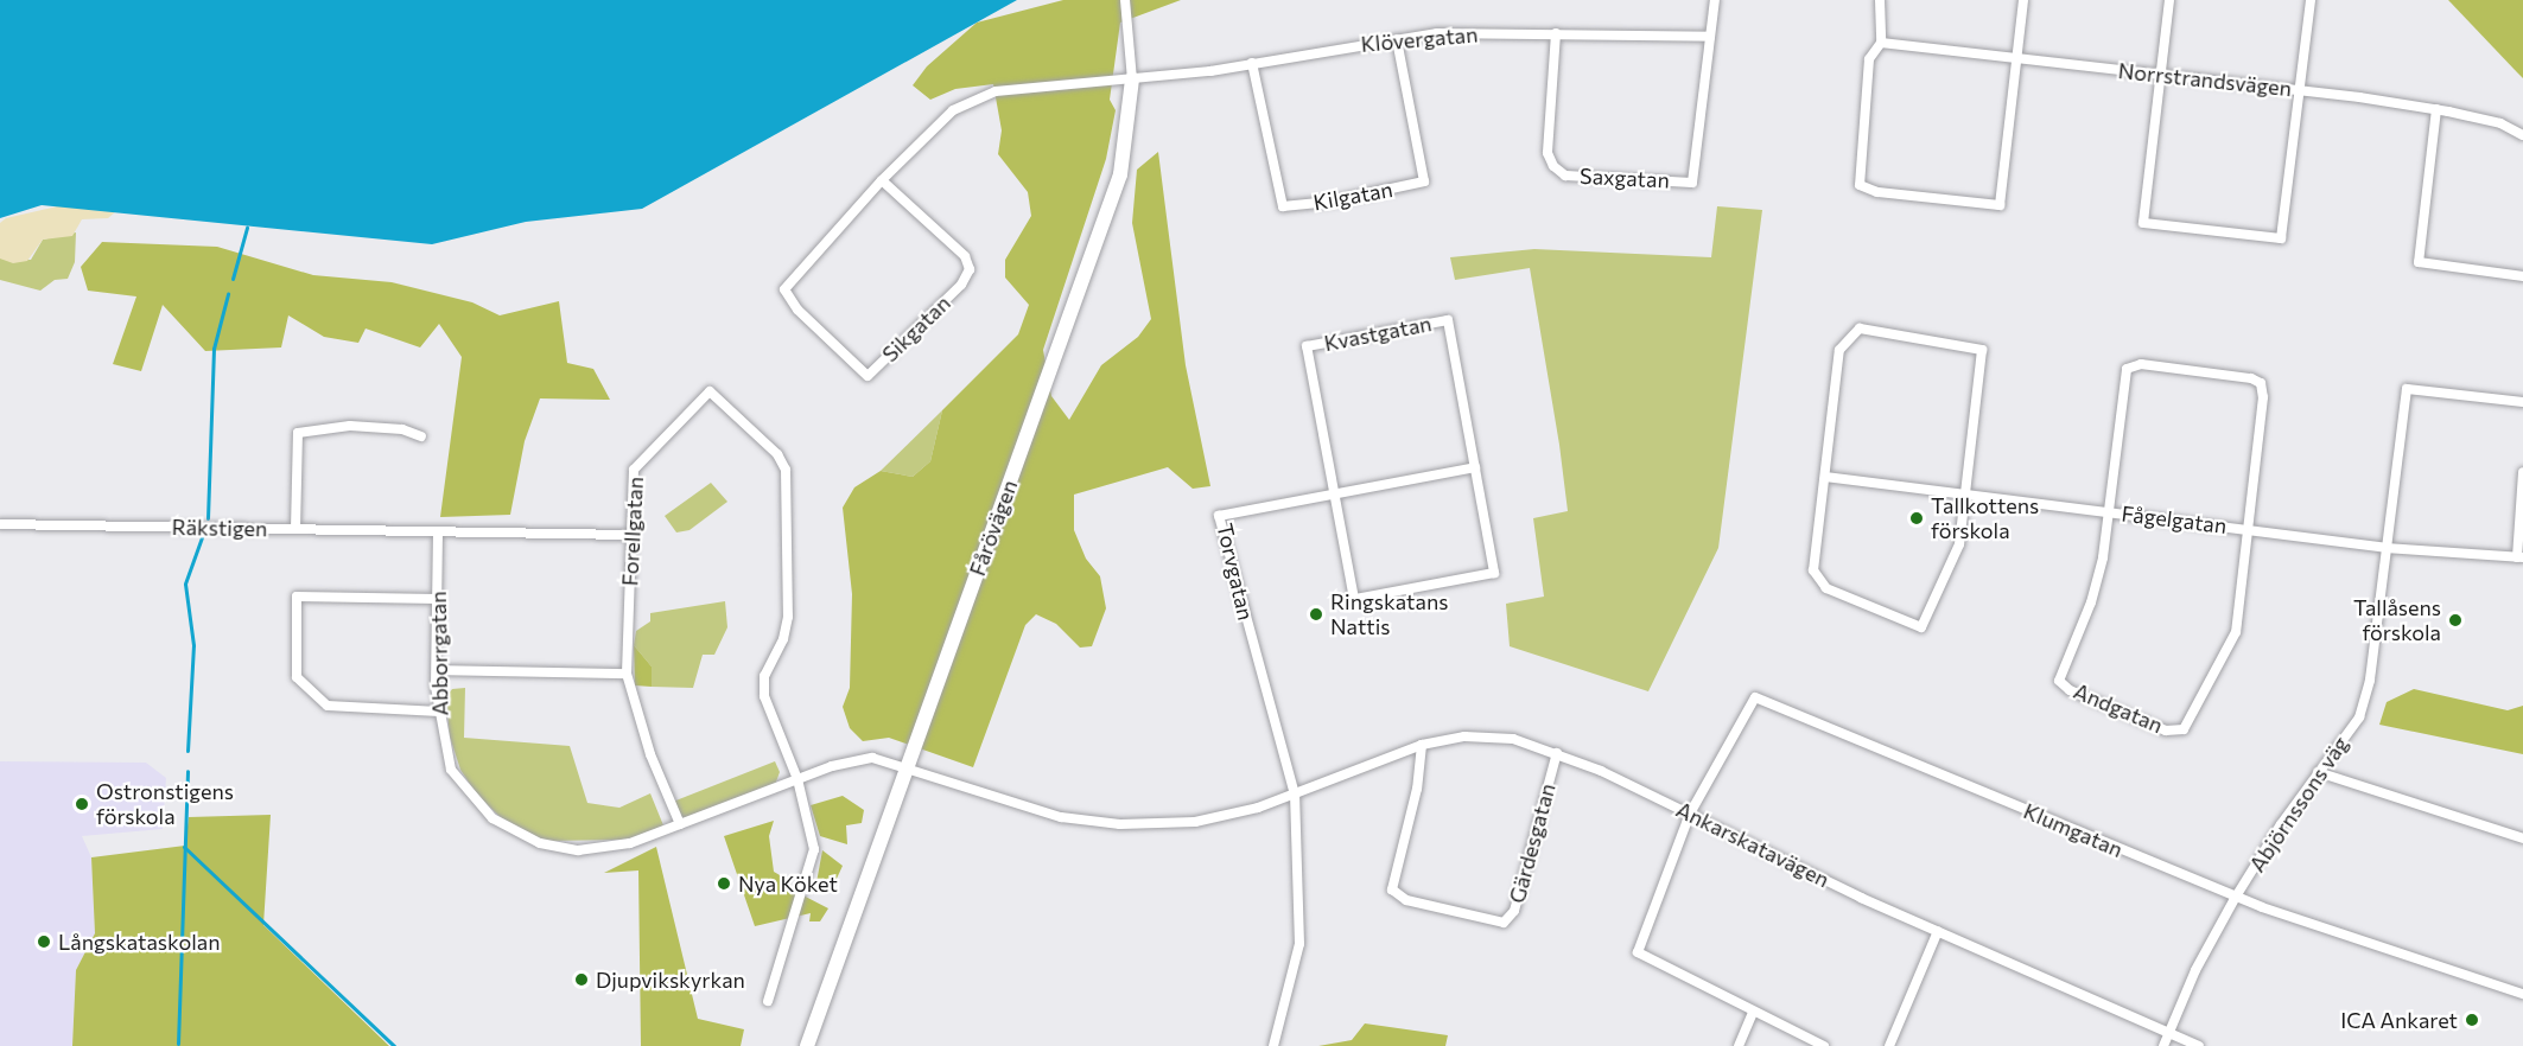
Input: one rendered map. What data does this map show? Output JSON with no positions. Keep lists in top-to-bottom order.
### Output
{
  "streets": {
    "street": [
      "Klövergatan",
      "Norrstrandsvägen",
      "Saxgatan",
      "Kilgatan",
      "Sikgatan",
      "Kvastgatan",
      "Fågelgatan",
      "Räkstigen",
      "Fårövägen",
      "Forellgatan",
      "Torvgatan",
      "Abborrgatan",
      "Andgatan",
      "Abjörnssons väg",
      "Klumgatan",
      "Gärdesgatan",
      "Ankarskatavägen"
    ]
  },
  "crossings": [
    ["Klövergatan", "Saxgatan"],
    ["Klövergatan", "Kilgatan"],
    ["Klövergatan", "Sikgatan"],
    ["Klövergatan", "Fårövägen"],
    ["Sikgatan", "Fårövägen"],
    ["Kvastgatan", "Torvgatan"],
    ["Fågelgatan", "Andgatan"],
    ["Fågelgatan", "Abjörnssons väg"],
    ["Räkstigen", "Forellgatan"],
    ["Räkstigen", "Abborrgatan"],
    ["Fårövägen", "Abborrgatan"],
    ["Fårövägen", "Ankarskatavägen"],
    ["Forellgatan", "Abborrgatan"],
    ["Torvgatan", "Ankarskatavägen"],
    ["Abborrgatan", "Ankarskatavägen"],
    ["Abjörnssons väg", "Klumgatan"],
    ["Abjörnssons väg", "Ankarskatavägen"],
    ["Klumgatan", "Ankarskatavägen"],
    ["Gärdesgatan", "Ankarskatavägen"]
  ],
  "places": [
    "Tallkottens förskola",
    "Ringskatans Nattis",
    "Tallåsens förskola",
    "Ostronstigens förskola",
    "Nya Köket",
    "Långskataskolan",
    "Djupvikskyrkan",
    "ICA Ankaret"
  ]
}
